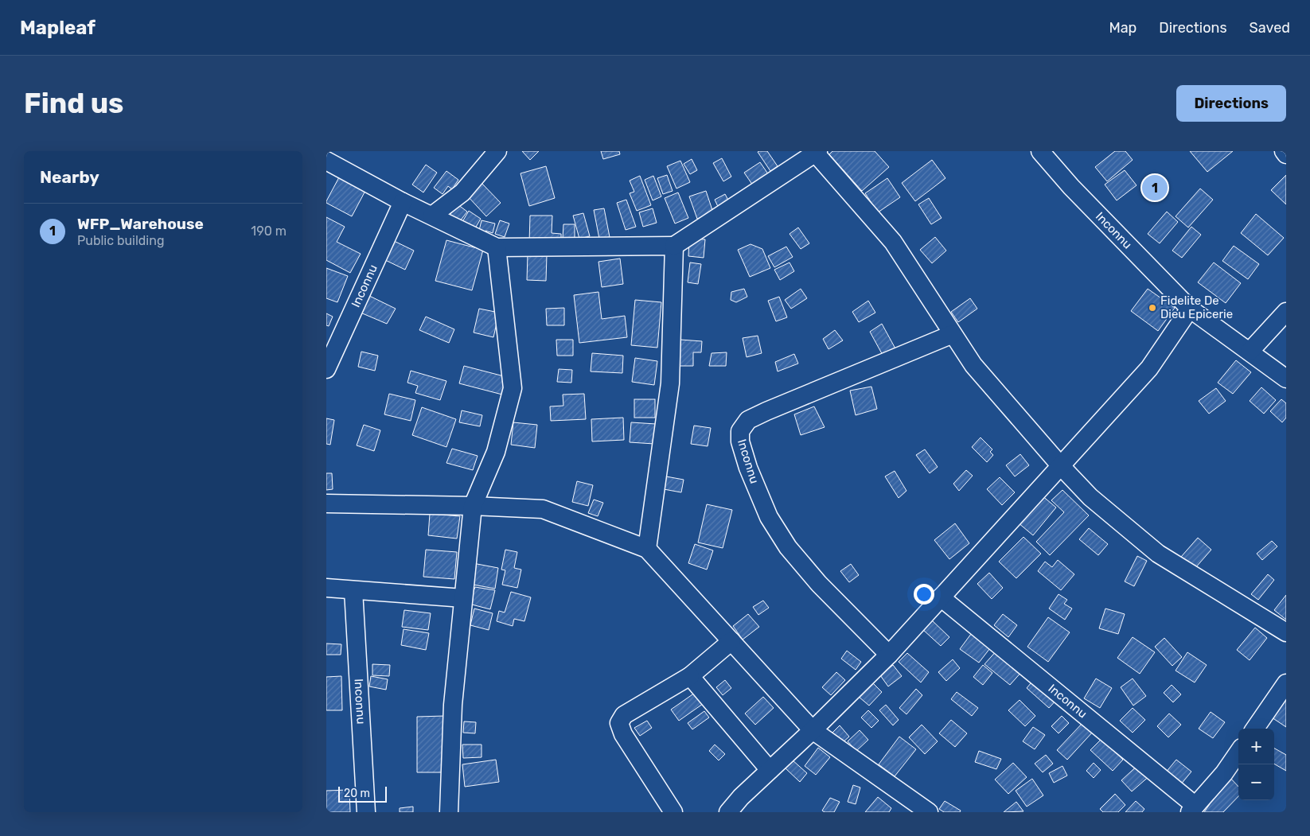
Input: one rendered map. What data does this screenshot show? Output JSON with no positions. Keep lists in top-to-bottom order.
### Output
{
  "streets": {
    "street": ["Inconnu"]
  },
  "places": ["Fidelite De Dieu Epicerie"],
  "scale_bar": "20 m",
  "page": {
    "header": "Mapleaf",
    "nav": ["Map", "Directions", "Saved"],
    "buttons": "Directions",
    "title": "Find us",
    "heading": "Nearby",
    "pins": "1",
    "list": [
      {
        "mark": "1",
        "name": "WFP_Warehouse",
        "note": "Public building",
        "value": "190 m"
      }
    ],
    "map_buttons": ["+", "−"],
    "scale": "20 m"
  }
}
